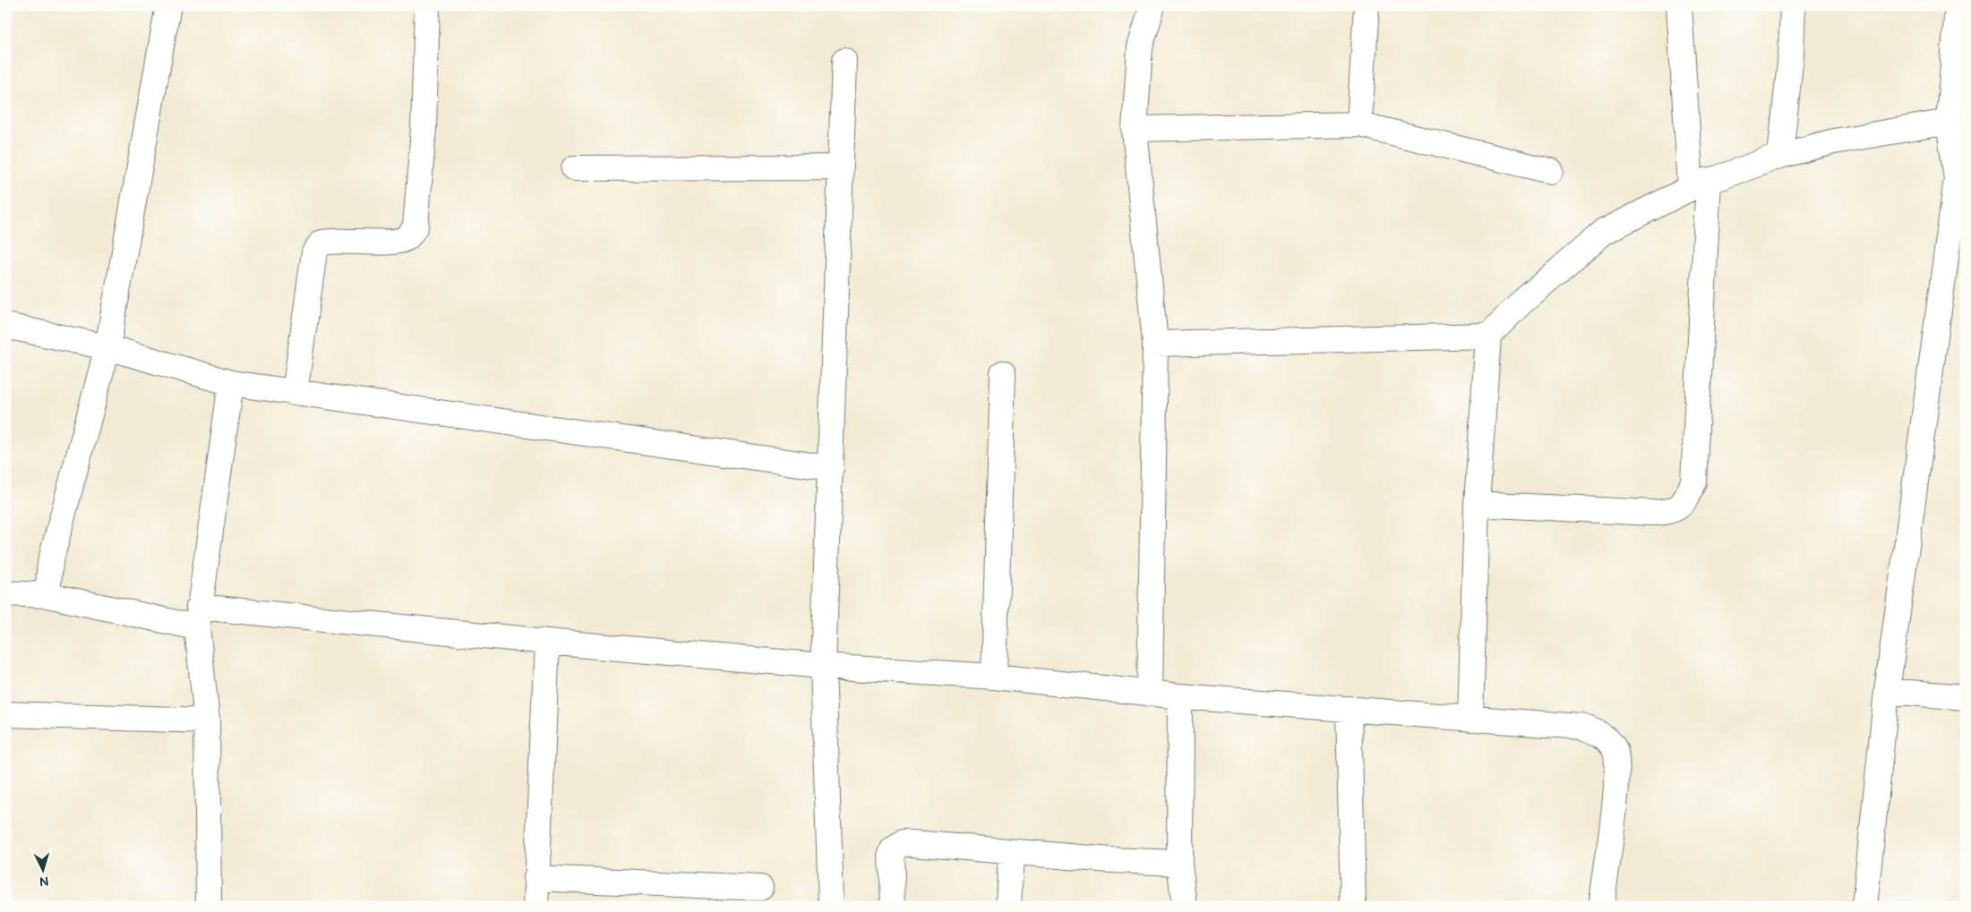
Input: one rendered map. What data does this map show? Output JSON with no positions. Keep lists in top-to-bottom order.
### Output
{
  "north": "bottom"
}
